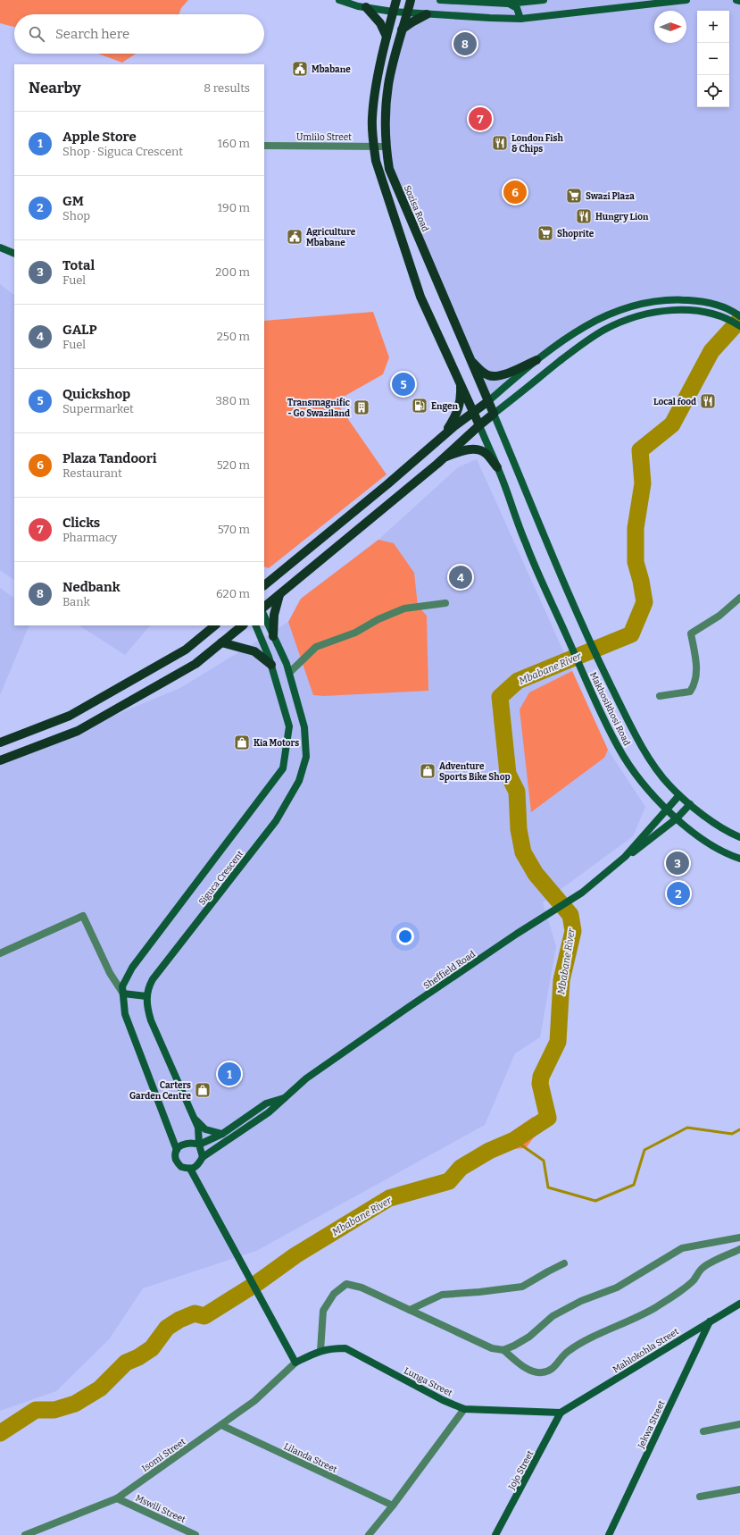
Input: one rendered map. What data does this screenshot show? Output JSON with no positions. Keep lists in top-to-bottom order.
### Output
{
  "streets": {
    "main road": ["Sozisa Road"],
    "street": [
      "Umlilo Street",
      "Makhosikhosi Road",
      "Siguca Crescent",
      "Sheffield Road",
      "Mahlokohla Street",
      "Lunga Street",
      "Jekwa Street",
      "Isomi Street",
      "Lilanda Street",
      "Jojo Street",
      "Mswili Street"
    ]
  },
  "crossings": [
    ["Umlilo Street", "Sozisa Road"],
    ["Sozisa Road", "Makhosikhosi Road"],
    ["Makhosikhosi Road", "Sheffield Road"],
    ["Siguca Crescent", "Sheffield Road"],
    ["Mahlokohla Street", "Lunga Street"],
    ["Mahlokohla Street", "Jekwa Street"],
    ["Mahlokohla Street", "Jojo Street"],
    ["Lunga Street", "Isomi Street"],
    ["Lunga Street", "Jojo Street"],
    ["Isomi Street", "Lilanda Street"],
    ["Isomi Street", "Mswili Street"]
  ],
  "water": ["Mbabane River"],
  "places": {
    "public building": ["Mbabane", "Agriculture Mbabane"],
    "restaurant": ["London Fish & Chips", "Hungry Lion", "Local food"],
    "supermarket": ["Swazi Plaza", "Shoprite"],
    "fuel station": ["Engen"],
    "building": ["Transmagnific - Go Swaziland"],
    "shop": ["Kia Motors", "Adventure Sports Bike Shop", "Carters Garden Centre"]
  },
  "north": "right",
  "page": {
    "map_buttons": ["+", "−"],
    "search": "Search here",
    "pins": [
      "8",
      "7",
      "6",
      "5",
      "4",
      "3",
      "2",
      "1"
    ],
    "heading": ["Nearby", "8 results"],
    "list": [
      {
        "mark": "1",
        "name": "Apple Store",
        "note": "Shop · Siguca Crescent",
        "value": "160 m"
      },
      {
        "mark": "2",
        "name": "GM",
        "note": "Shop",
        "value": "190 m"
      },
      {
        "mark": "3",
        "name": "Total",
        "note": "Fuel",
        "value": "200 m"
      },
      {
        "mark": "4",
        "name": "GALP",
        "note": "Fuel",
        "value": "250 m"
      },
      {
        "mark": "5",
        "name": "Quickshop",
        "note": "Supermarket",
        "value": "380 m"
      },
      {
        "mark": "6",
        "name": "Plaza Tandoori",
        "note": "Restaurant",
        "value": "520 m"
      },
      {
        "mark": "7",
        "name": "Clicks",
        "note": "Pharmacy",
        "value": "570 m"
      },
      {
        "mark": "8",
        "name": "Nedbank",
        "note": "Bank",
        "value": "620 m"
      }
    ]
  }
}
